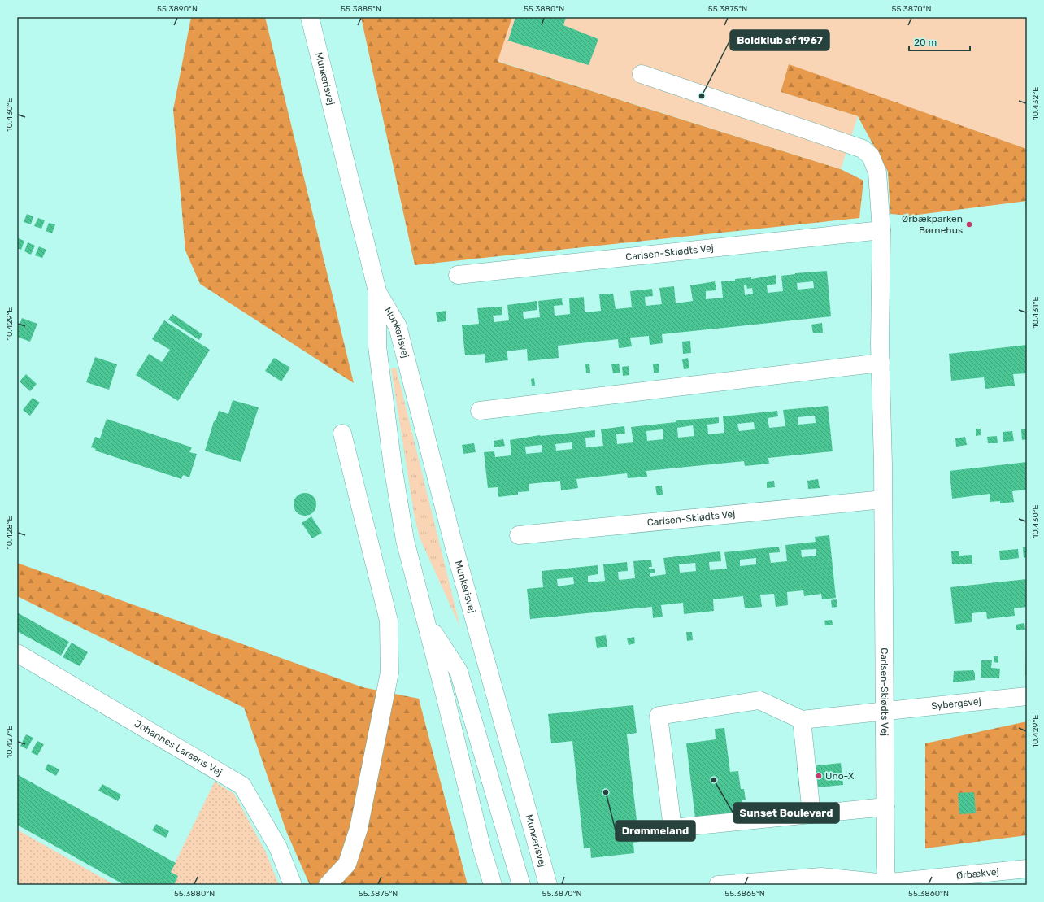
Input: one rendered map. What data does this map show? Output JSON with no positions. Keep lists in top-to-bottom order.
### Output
{
  "streets": {
    "street": [
      "Munkerisvej",
      "Carlsen-Skiødts Vej",
      "Sybergsvej",
      "Johannes Larsens Vej",
      "Ørbækvej"
    ]
  },
  "crossings": [
    ["Carlsen-Skiødts Vej", "Sybergsvej"],
    ["Carlsen-Skiødts Vej", "Ørbækvej"]
  ],
  "places": [
    "Boldklub af 1967",
    "Ørbækparken Børnehus",
    "Uno-X",
    "Sunset Boulevard",
    "Drømmeland"
  ],
  "scale_bar": "20 m",
  "coordinates": [
    "55.3890°N",
    "55.3885°N",
    "55.3880°N",
    "55.3875°N",
    "55.3870°N",
    "10.432°E",
    "10.430°E",
    "10.431°E",
    "10.429°E",
    "10.428°E",
    "10.427°E",
    "55.3865°N",
    "55.3860°N"
  ]
}
